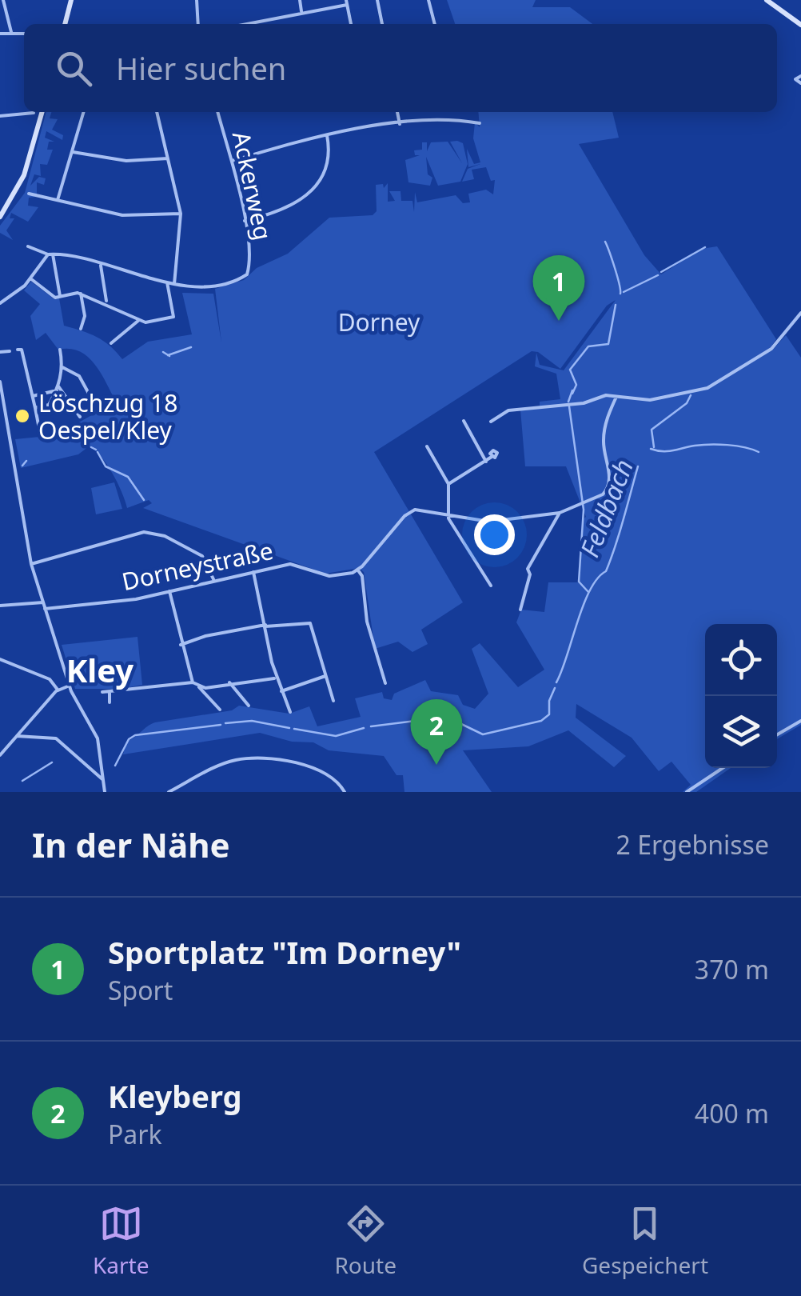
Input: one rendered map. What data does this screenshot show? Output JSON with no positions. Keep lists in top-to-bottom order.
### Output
{
  "streets": {
    "street": ["Ackerweg", "Dorneystraße"]
  },
  "districts": ["Kley"],
  "water": ["Feldbach"],
  "parks": ["Dorney"],
  "places": ["Löschzug 18 Oespel/Kley"],
  "page": {
    "search": "Hier suchen",
    "pins": ["1", "2"],
    "heading": ["In der Nähe", "2 Ergebnisse"],
    "list": [
      {
        "mark": "1",
        "name": "Sportplatz \"Im Dorney\"",
        "note": "Sport",
        "value": "370 m"
      },
      {
        "mark": "2",
        "name": "Kleyberg",
        "note": "Park",
        "value": "400 m"
      }
    ],
    "nav": ["Karte", "Route", "Gespeichert"]
  }
}
